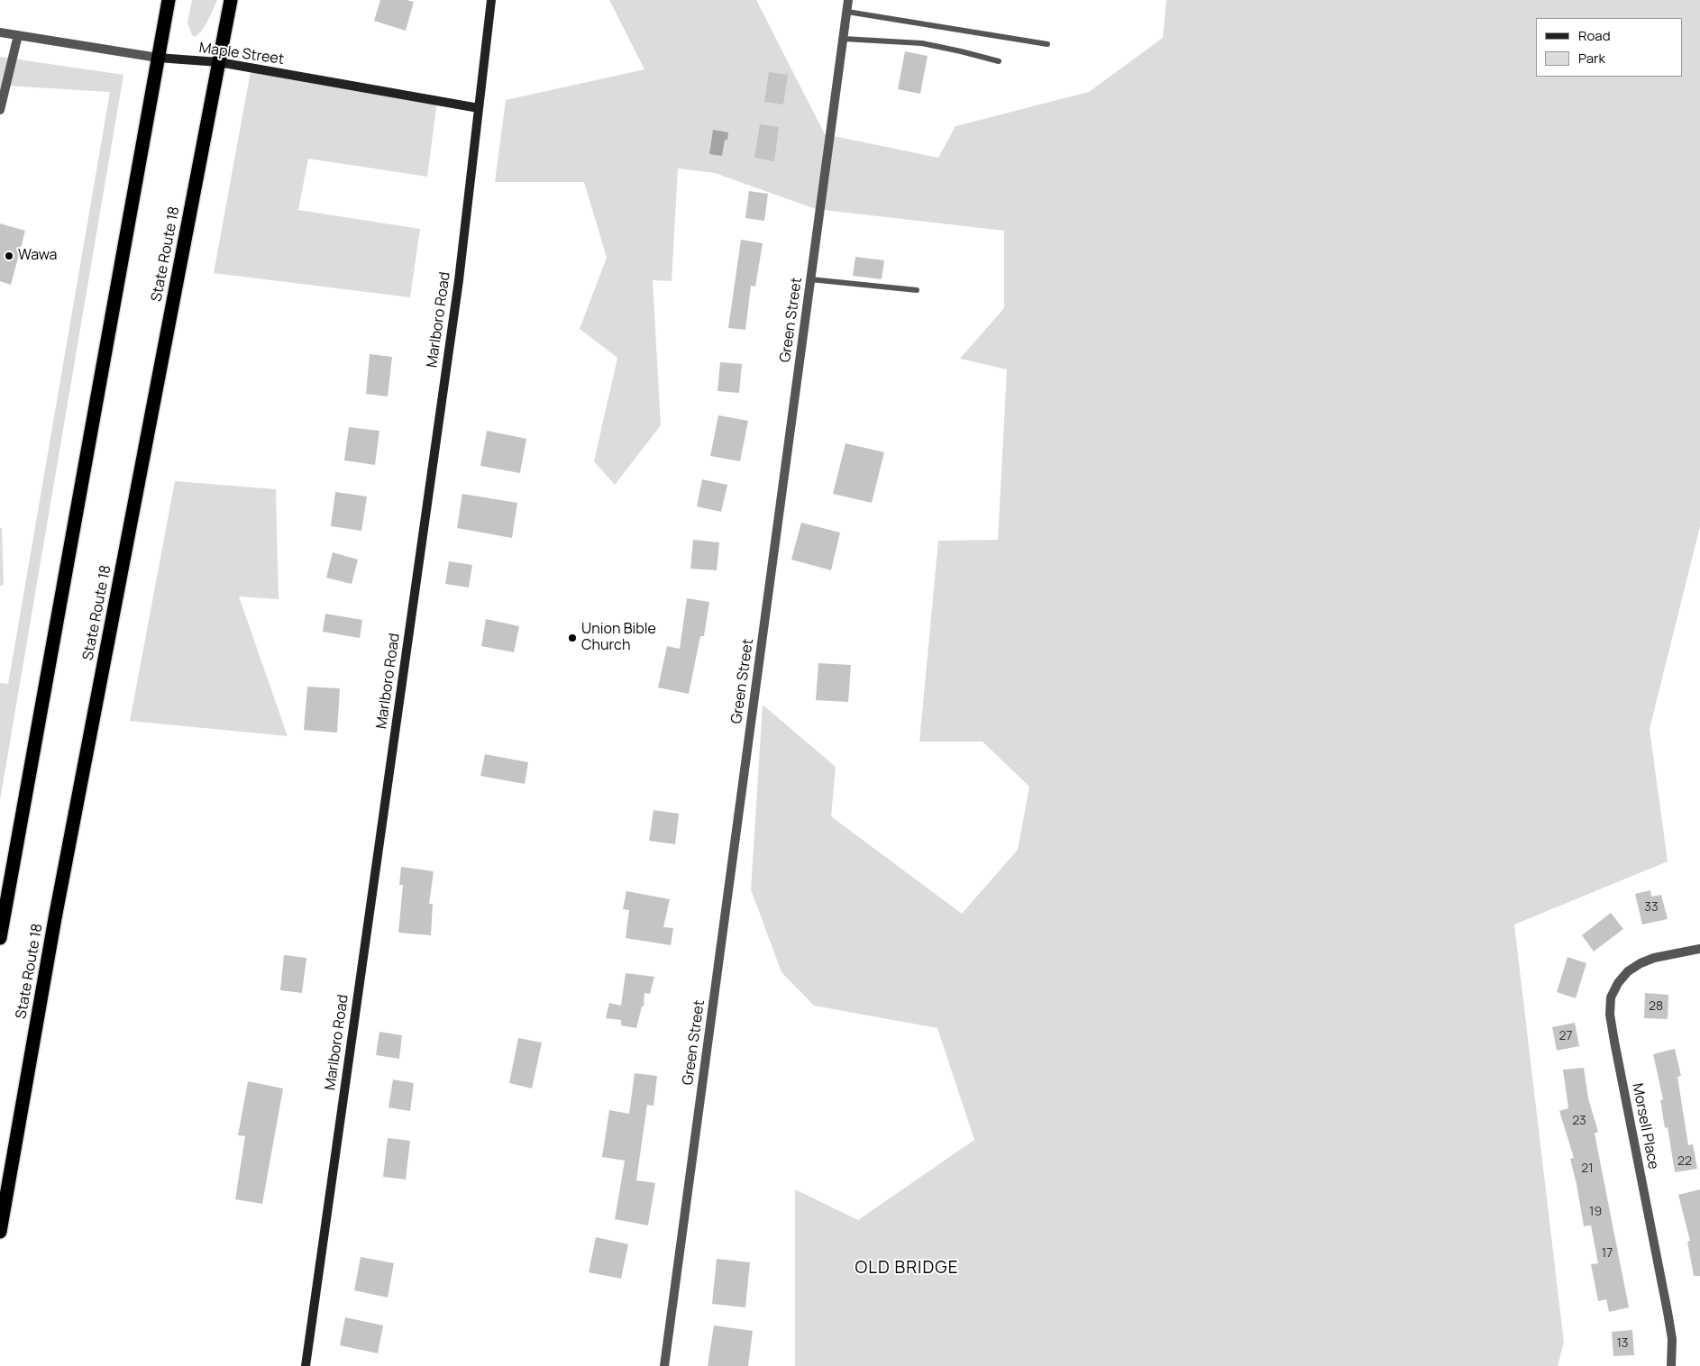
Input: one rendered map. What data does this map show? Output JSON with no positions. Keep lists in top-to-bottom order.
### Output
{
  "streets": {
    "highway": ["State Route 18"],
    "street": [
      "Maple Street",
      "Marlboro Road",
      "Green Street",
      "Morsell Place"
    ]
  },
  "crossings": [
    ["Maple Street", "State Route 18"],
    ["Maple Street", "Marlboro Road"]
  ],
  "districts": ["OLD BRIDGE"],
  "places": ["Wawa", "Union Bible Church"],
  "house_numbers": [
    "33",
    "28",
    "27",
    "23",
    "22",
    "21",
    "19",
    "17",
    "13"
  ],
  "legend": ["Road", "Park"]
}
